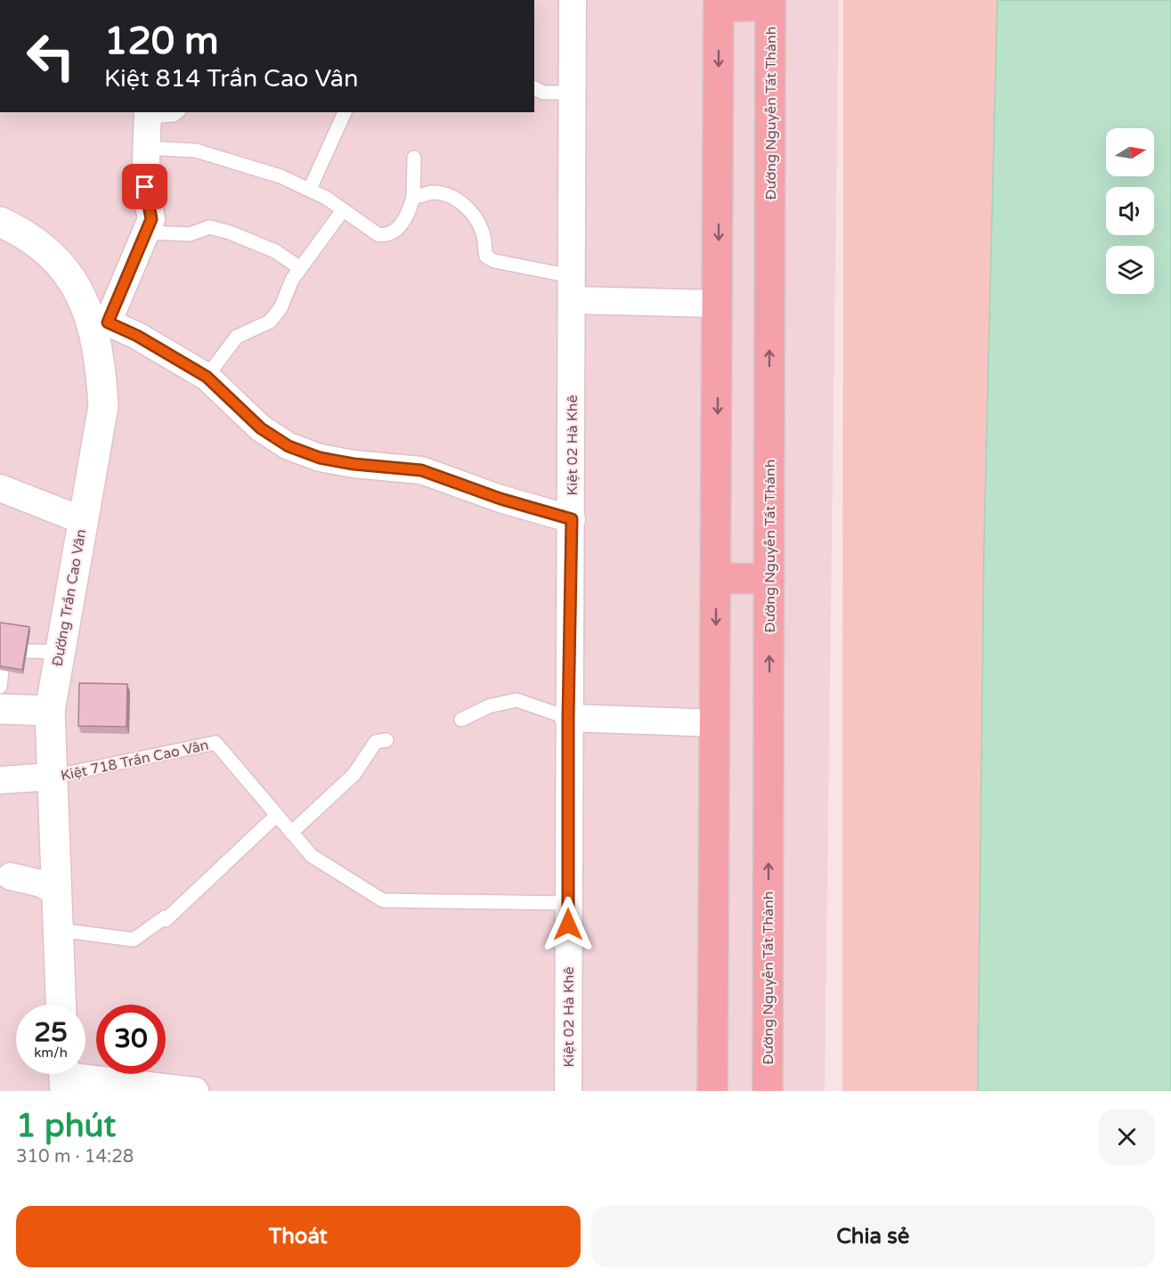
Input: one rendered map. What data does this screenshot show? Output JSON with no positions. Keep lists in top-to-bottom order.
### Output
{
  "streets": {
    "main road": ["Đường Nguyễn Tất Thành", "Đường Trần Cao Vân"],
    "street": ["Kiệt 02 Hà Khê"],
    "lane": ["Kiệt 718 Trần Cao Vân"]
  },
  "crossings": [
    ["Kiệt 02 Hà Khê", "Kiệt 718 Trần Cao Vân"],
    ["Đường Trần Cao Vân", "Kiệt 718 Trần Cao Vân"]
  ],
  "north": "right",
  "page": {
    "turn": ["120 m", "Kiệt 814 Trần Cao Vân"],
    "speed": "25 km/h",
    "limit": "30",
    "heading": ["1 phút", "310 m · 14:28"],
    "buttons": ["Thoát", "Chia sẻ"]
  }
}
